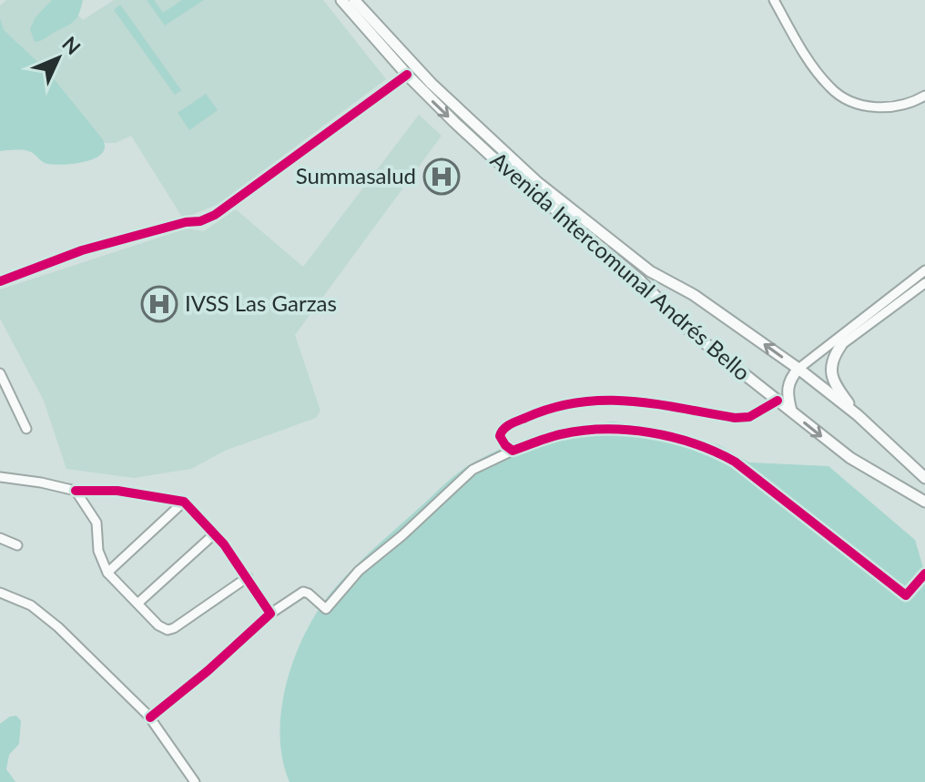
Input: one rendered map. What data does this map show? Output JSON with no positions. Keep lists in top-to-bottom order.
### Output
{
  "streets": {
    "main road": ["Avenida Intercomunal Andrés Bello"]
  },
  "places": {
    "hospital": ["Summasalud", "IVSS Las Garzas"]
  },
  "north": "top right"
}
